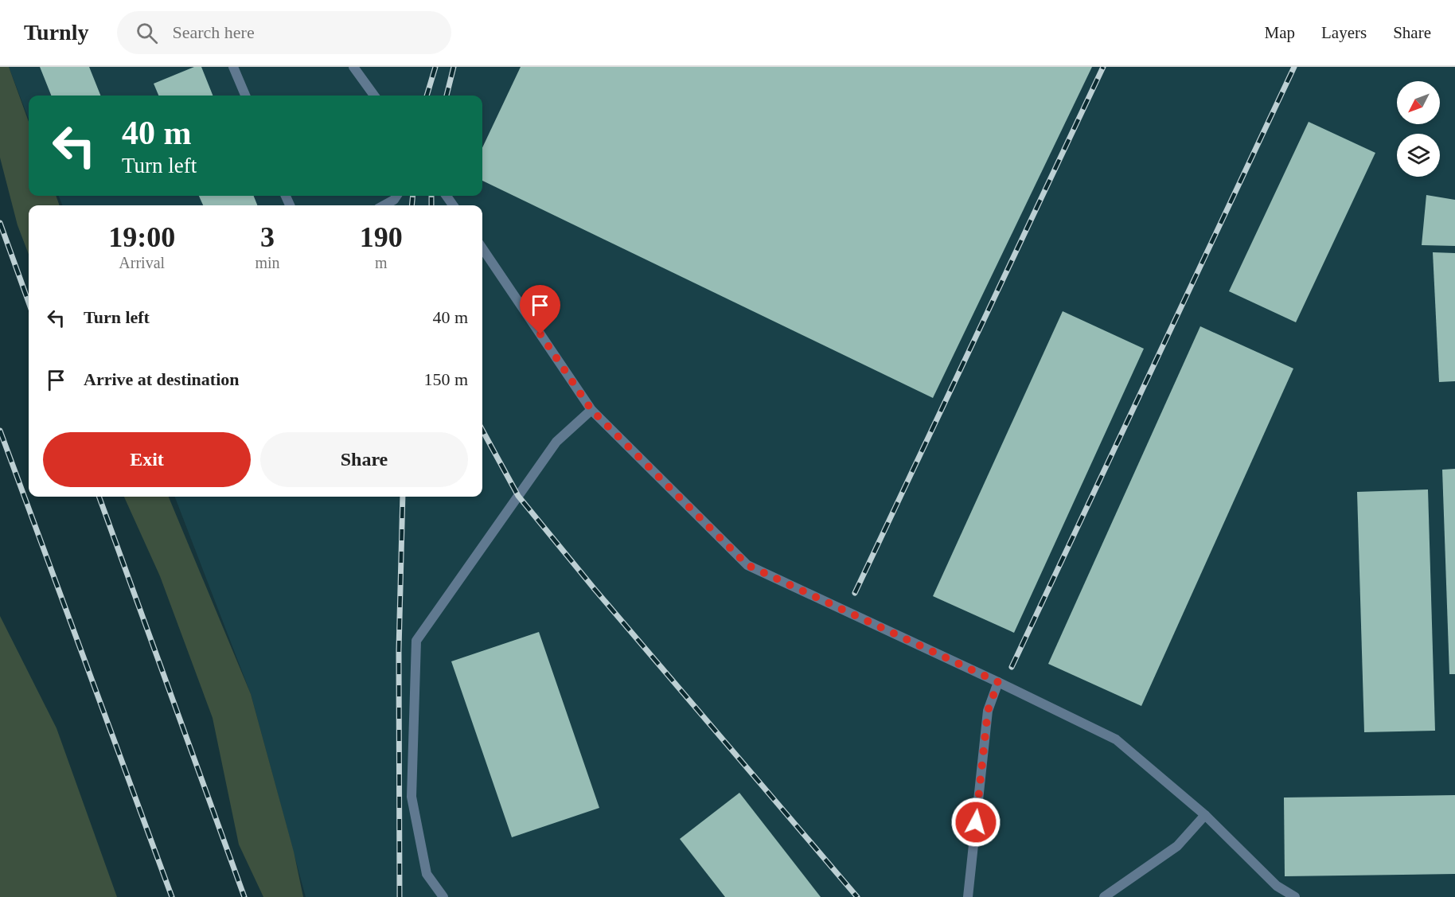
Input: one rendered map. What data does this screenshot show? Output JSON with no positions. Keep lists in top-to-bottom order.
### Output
{
  "north": "bottom left",
  "page": {
    "header": "Turnly",
    "search": "Search here",
    "nav": ["Map", "Layers", "Share"],
    "turn": ["40 m", "Turn left"],
    "eta": [
      "19:00",
      "Arrival",
      "3",
      "min",
      "190",
      "m"
    ],
    "list": [
      {
        "name": "Turn left",
        "value": "40 m"
      },
      {
        "name": "Arrive at destination",
        "value": "150 m"
      }
    ],
    "buttons": ["Exit", "Share"]
  }
}
